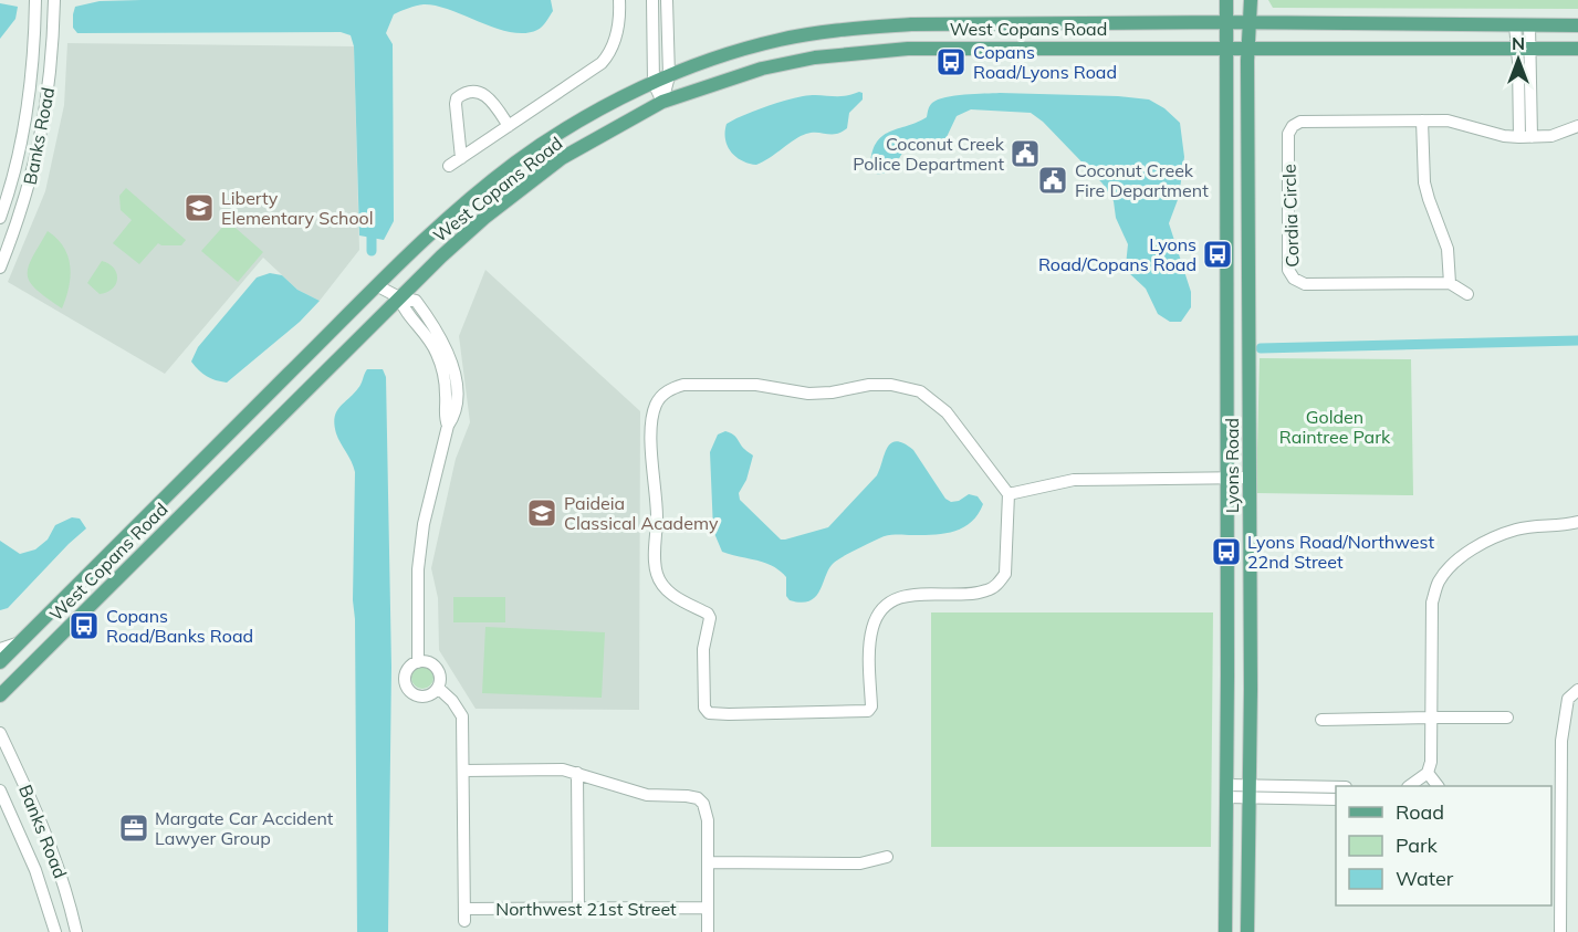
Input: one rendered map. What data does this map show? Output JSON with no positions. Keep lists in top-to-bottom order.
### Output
{
  "streets": {
    "main road": ["West Copans Road", "Lyons Road"],
    "street": ["Banks Road", "Cordia Circle", "Northwest 21st Street"]
  },
  "crossings": [
    ["West Copans Road", "Lyons Road"]
  ],
  "parks": ["Golden Raintree Park"],
  "places": {
    "bus stop": [
      "Copans Road/Lyons Road",
      "Lyons Road/Copans Road",
      "Lyons Road/Northwest 22nd Street",
      "Copans Road/Banks Road"
    ],
    "public building": ["Coconut Creek Police Department", "Coconut Creek Fire Department"],
    "school or university": ["Liberty Elementary School", "Paideia Classical Academy"],
    "office": ["Margate Car Accident Lawyer Group"]
  },
  "legend": ["Road", "Park", "Water"],
  "north": "top"
}
